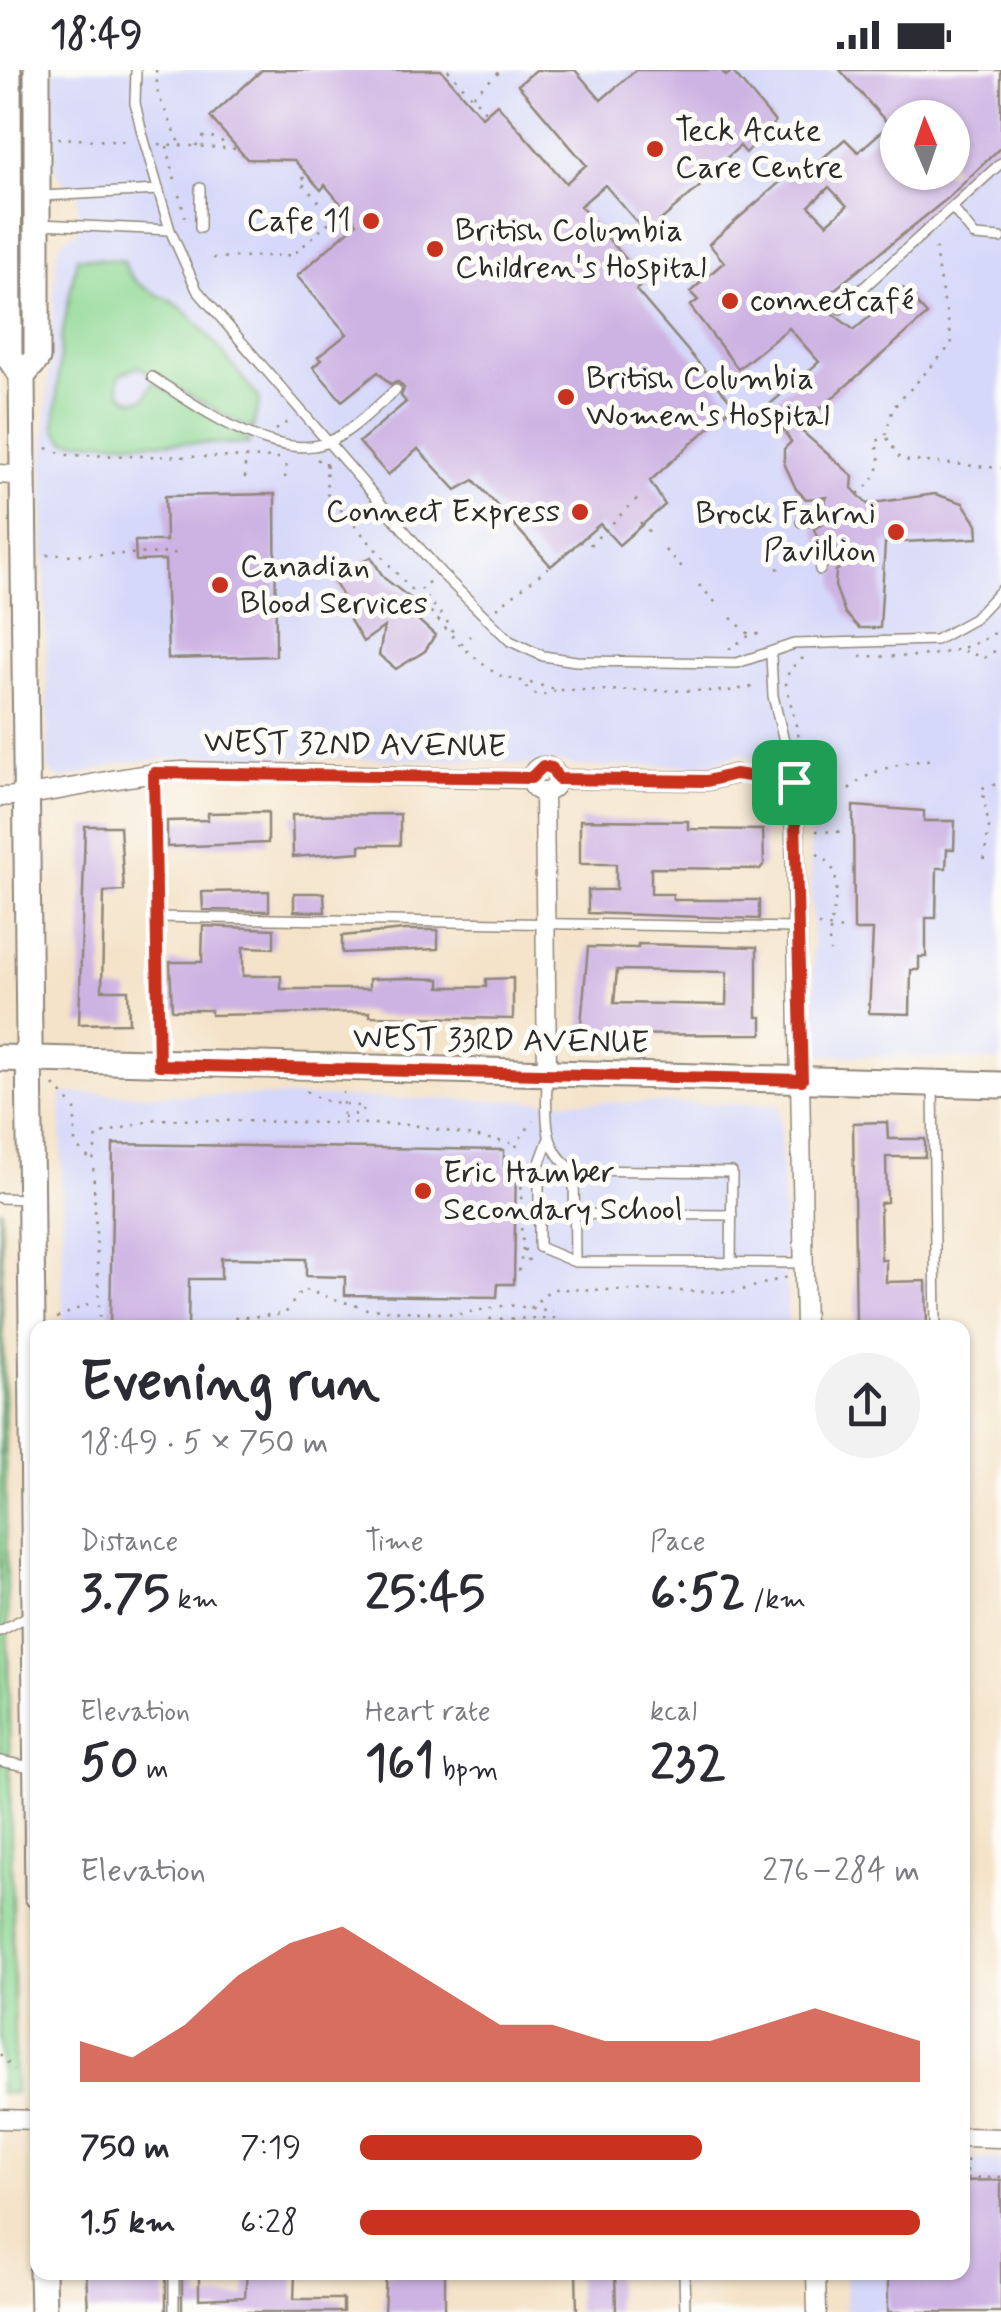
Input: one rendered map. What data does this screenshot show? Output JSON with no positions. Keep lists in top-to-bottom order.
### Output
{
  "streets": {
    "main road": ["WEST 33RD AVENUE"],
    "street": ["WEST 32ND AVENUE"]
  },
  "places": [
    "Teck Acute Care Centre",
    "Cafe 11",
    "British Columbia Children's Hospital",
    "connectcafé",
    "British Columbia Women's Hospital",
    "Connect Express",
    "Brock Fahrni Pavillion",
    "Canadian Blood Services",
    "Eric Hamber Secondary School"
  ],
  "north": "top",
  "page": {
    "status": "18:49",
    "heading": ["Evening run", "18:49 · 5 × 750 m"],
    "stats": [
      ["Distance", "3.75 km"],
      ["Time", "25:45"],
      ["Pace", "6:52 /km"],
      ["Elevation", "50 m"],
      ["Heart rate", "161 bpm"],
      ["kcal", "232"]
    ],
    "chart": ["Elevation", "276–284 m"],
    "list": [
      {
        "name": "750 m",
        "note": "7:19"
      },
      {
        "name": "1.5 km",
        "note": "6:28"
      }
    ]
  }
}
